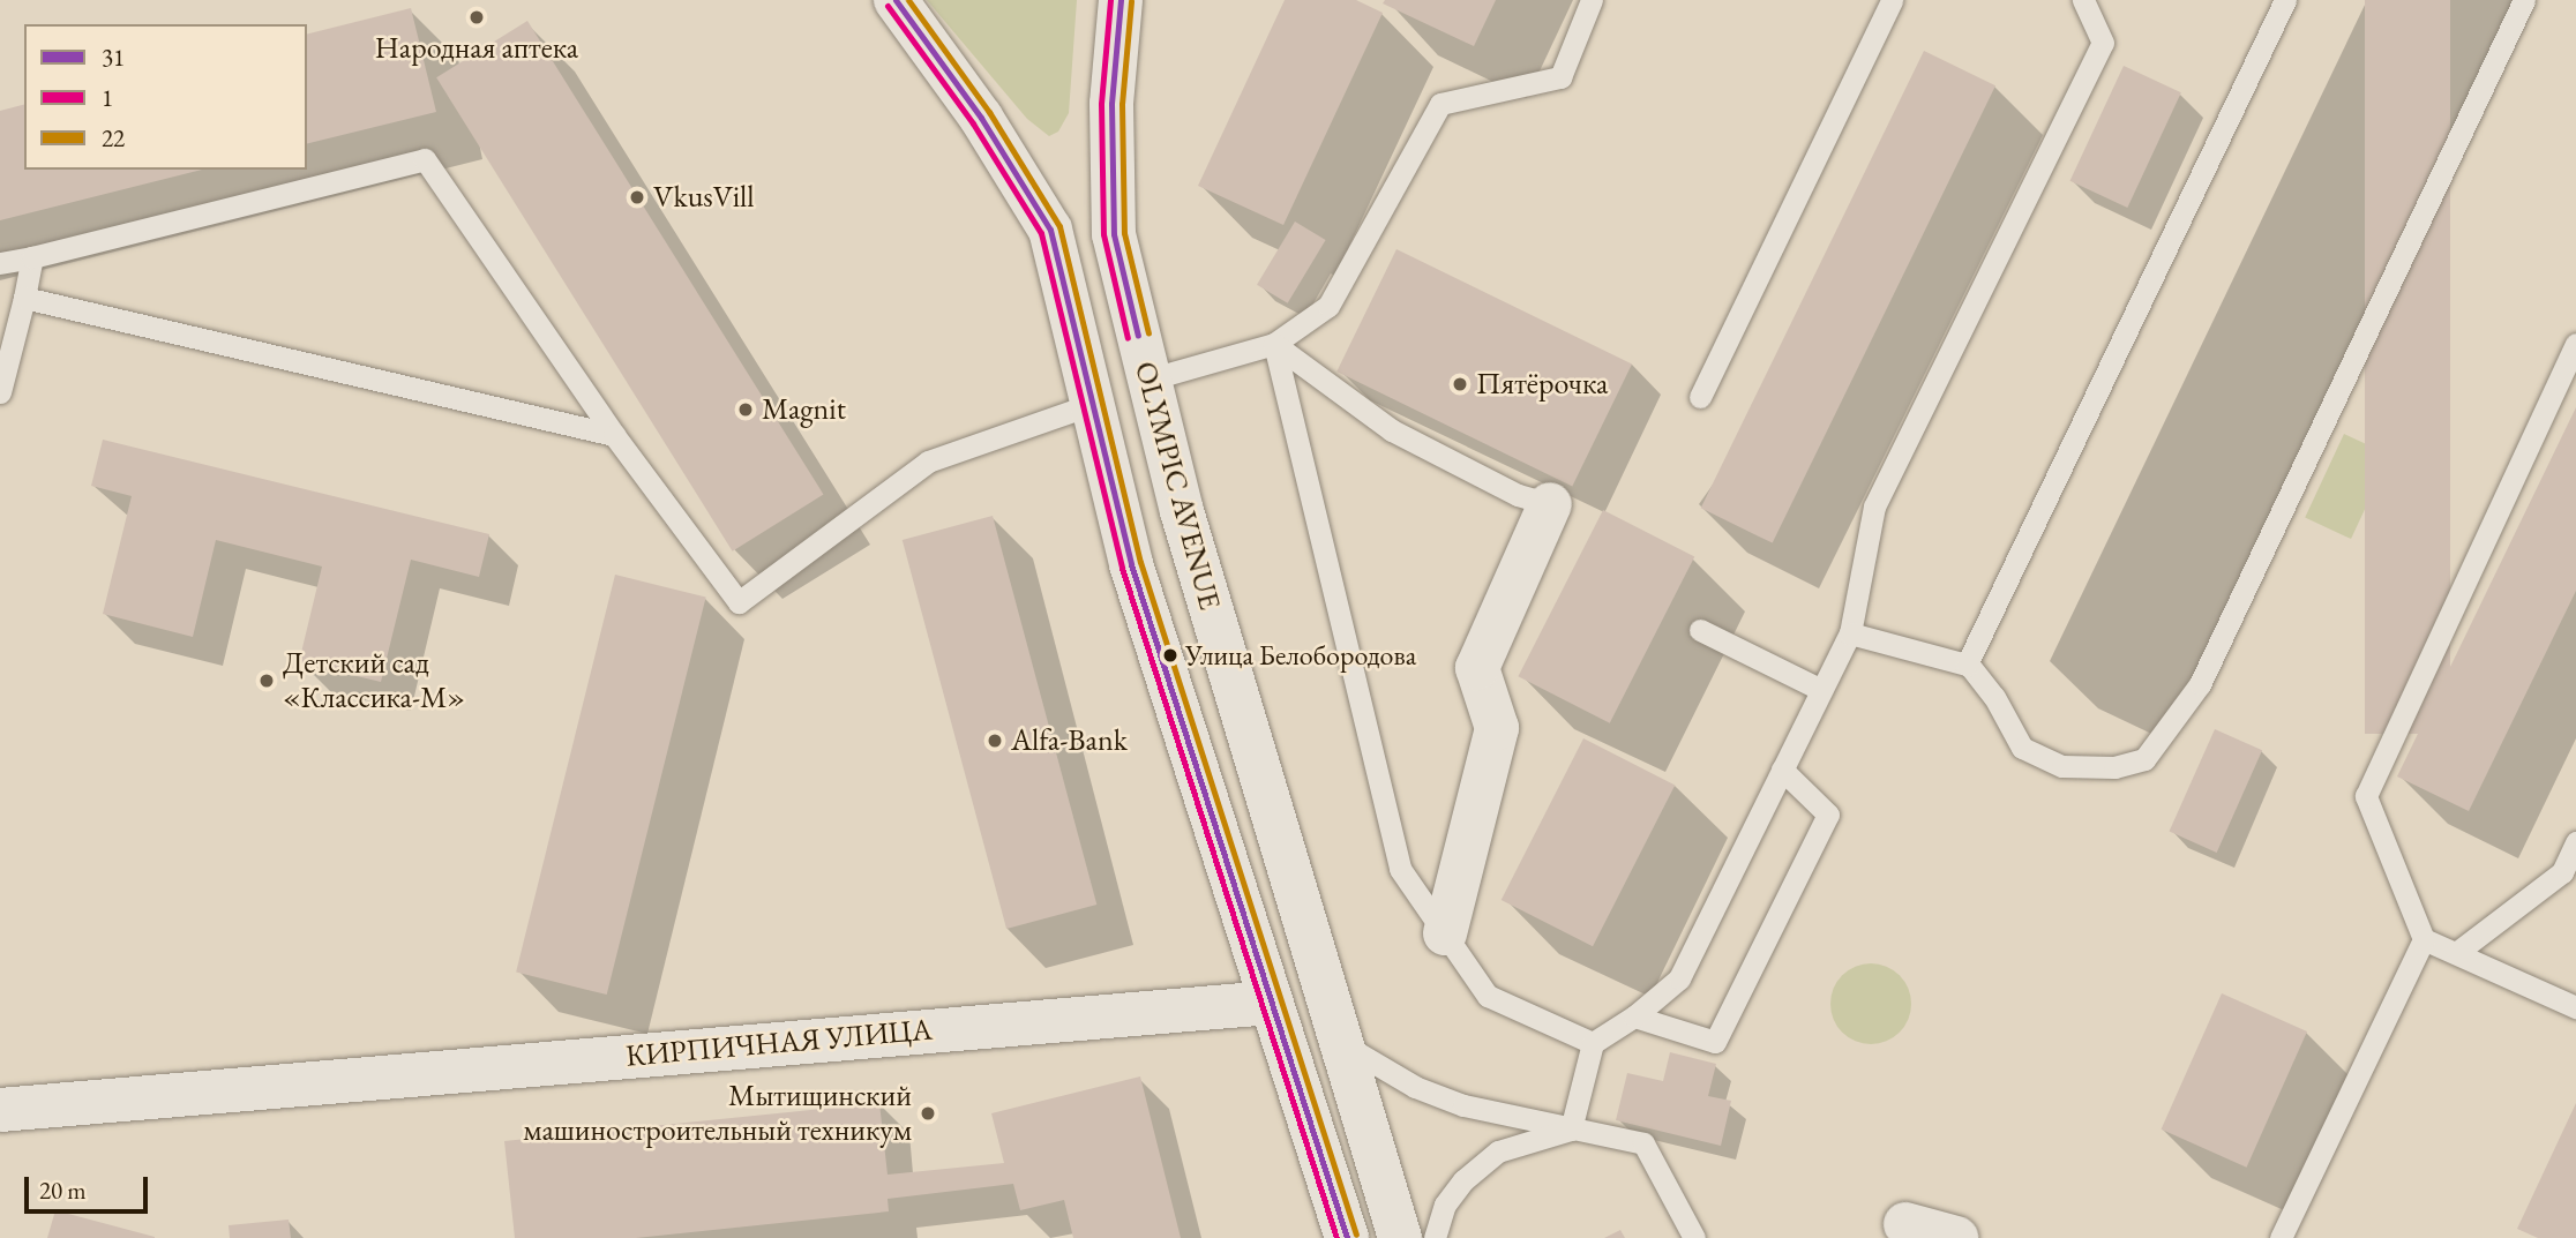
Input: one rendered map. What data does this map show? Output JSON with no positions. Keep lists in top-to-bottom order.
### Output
{
  "streets": {
    "main road": ["OLYMPIC AVENUE", "КИРПИЧНАЯ УЛИЦА"]
  },
  "crossings": [
    ["OLYMPIC AVENUE", "КИРПИЧНАЯ УЛИЦА"]
  ],
  "places": [
    "Народная аптека",
    "VkusVill",
    "Пятёрочка",
    "Magnit",
    "Улица Белобородова",
    "Детский сад «Классика-М»",
    "Alfa-Bank",
    "Мытищинский машиностроительный техникум"
  ],
  "lines": ["transit line 31", "transit line 1", "transit line 22"],
  "legend": ["31", "1", "22"],
  "scale_bar": "20 m"
}
